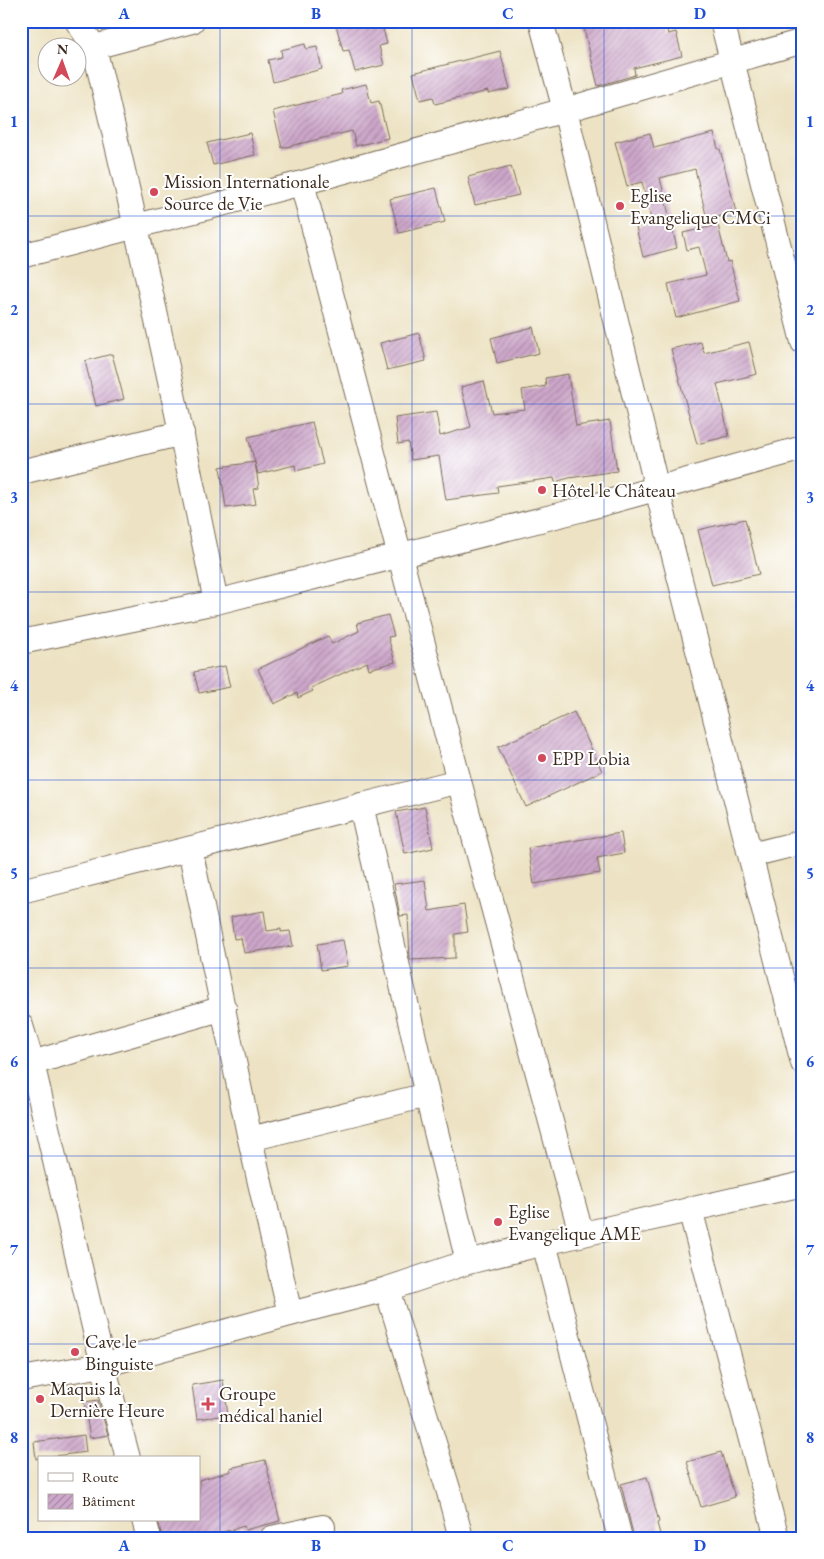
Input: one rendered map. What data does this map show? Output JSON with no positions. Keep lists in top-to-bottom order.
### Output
{
  "places": {
    "other": [
      "Mission Internationale Source de Vie",
      "Eglise Evangelique CMCi",
      "Hôtel le Château",
      "EPP Lobia",
      "Eglise Evangelique AME",
      "Cave le Binguiste",
      "Maquis la Dernière Heure"
    ],
    "health": ["Groupe médical haniel"]
  },
  "legend": ["Route", "Bâtiment"],
  "north": "top",
  "grid": {
    "columns": [
      "A",
      "B",
      "C",
      "D"
    ],
    "rows": [
      "1",
      "2",
      "3",
      "4",
      "5",
      "6",
      "7",
      "8"
    ]
  }
}
